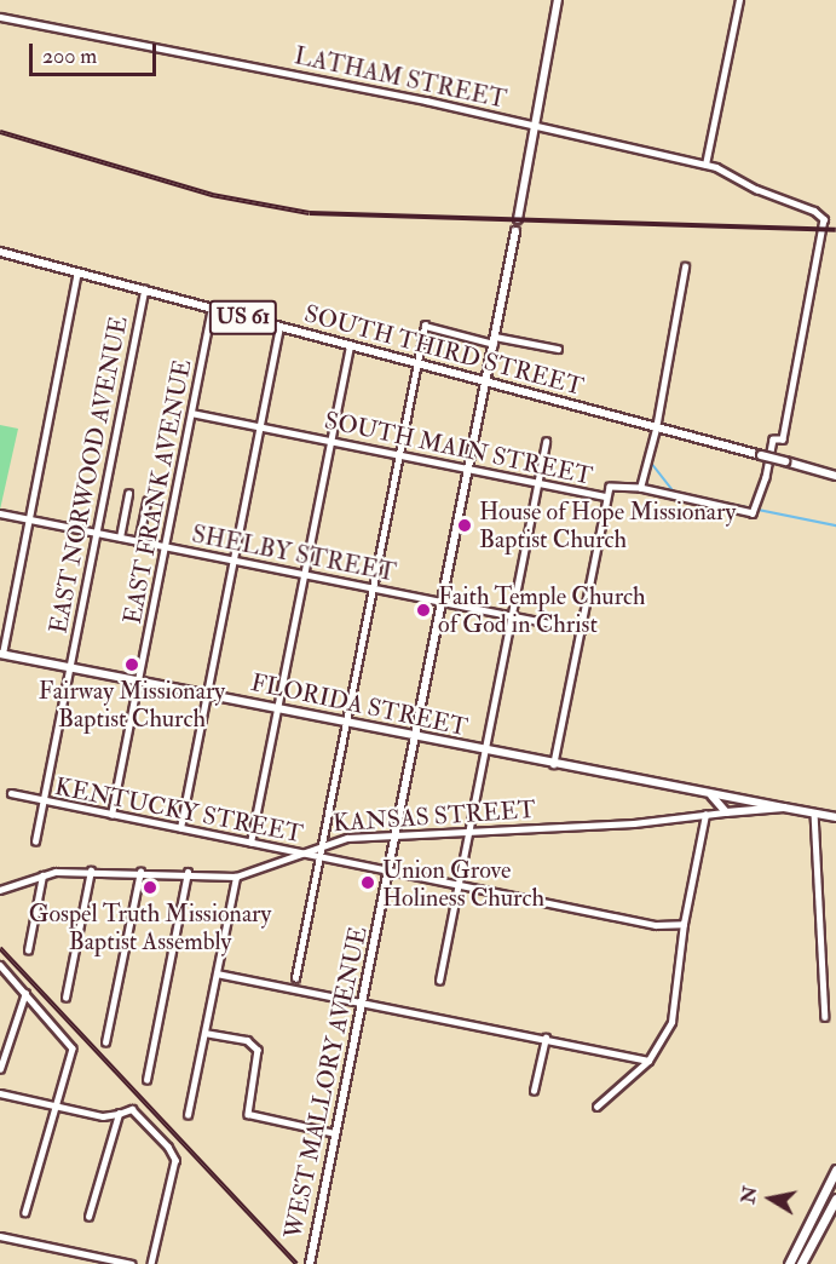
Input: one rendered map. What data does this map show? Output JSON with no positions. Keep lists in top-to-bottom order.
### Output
{
  "streets": {
    "main road": [
      "US 61",
      "SOUTH THIRD STREET",
      "FLORIDA STREET",
      "KANSAS STREET",
      "WEST MALLORY AVENUE"
    ],
    "street": [
      "LATHAM STREET",
      "SOUTH MAIN STREET",
      "EAST NORWOOD AVENUE",
      "EAST FRANK AVENUE",
      "SHELBY STREET",
      "KENTUCKY STREET"
    ]
  },
  "crossings": [
    ["LATHAM STREET", "SOUTH MAIN STREET"],
    ["SOUTH THIRD STREET", "EAST NORWOOD AVENUE"],
    ["SOUTH THIRD STREET", "EAST FRANK AVENUE"],
    ["SOUTH THIRD STREET", "WEST MALLORY AVENUE"],
    ["SOUTH MAIN STREET", "EAST FRANK AVENUE"],
    ["SOUTH MAIN STREET", "WEST MALLORY AVENUE"],
    ["EAST NORWOOD AVENUE", "SHELBY STREET"],
    ["EAST NORWOOD AVENUE", "FLORIDA STREET"],
    ["EAST NORWOOD AVENUE", "KENTUCKY STREET"],
    ["EAST FRANK AVENUE", "SHELBY STREET"],
    ["EAST FRANK AVENUE", "FLORIDA STREET"],
    ["EAST FRANK AVENUE", "KENTUCKY STREET"],
    ["SHELBY STREET", "WEST MALLORY AVENUE"],
    ["FLORIDA STREET", "KANSAS STREET"],
    ["FLORIDA STREET", "WEST MALLORY AVENUE"],
    ["KENTUCKY STREET", "KANSAS STREET"],
    ["KENTUCKY STREET", "WEST MALLORY AVENUE"],
    ["KANSAS STREET", "WEST MALLORY AVENUE"]
  ],
  "places": [
    "House of Hope Missionary Baptist Church",
    "Faith Temple Church of God in Christ",
    "Fairway Missionary Baptist Church",
    "Union Grove Holiness Church",
    "Gospel Truth Missionary Baptist Assembly"
  ],
  "scale_bar": "200 m",
  "north": "left"
}
